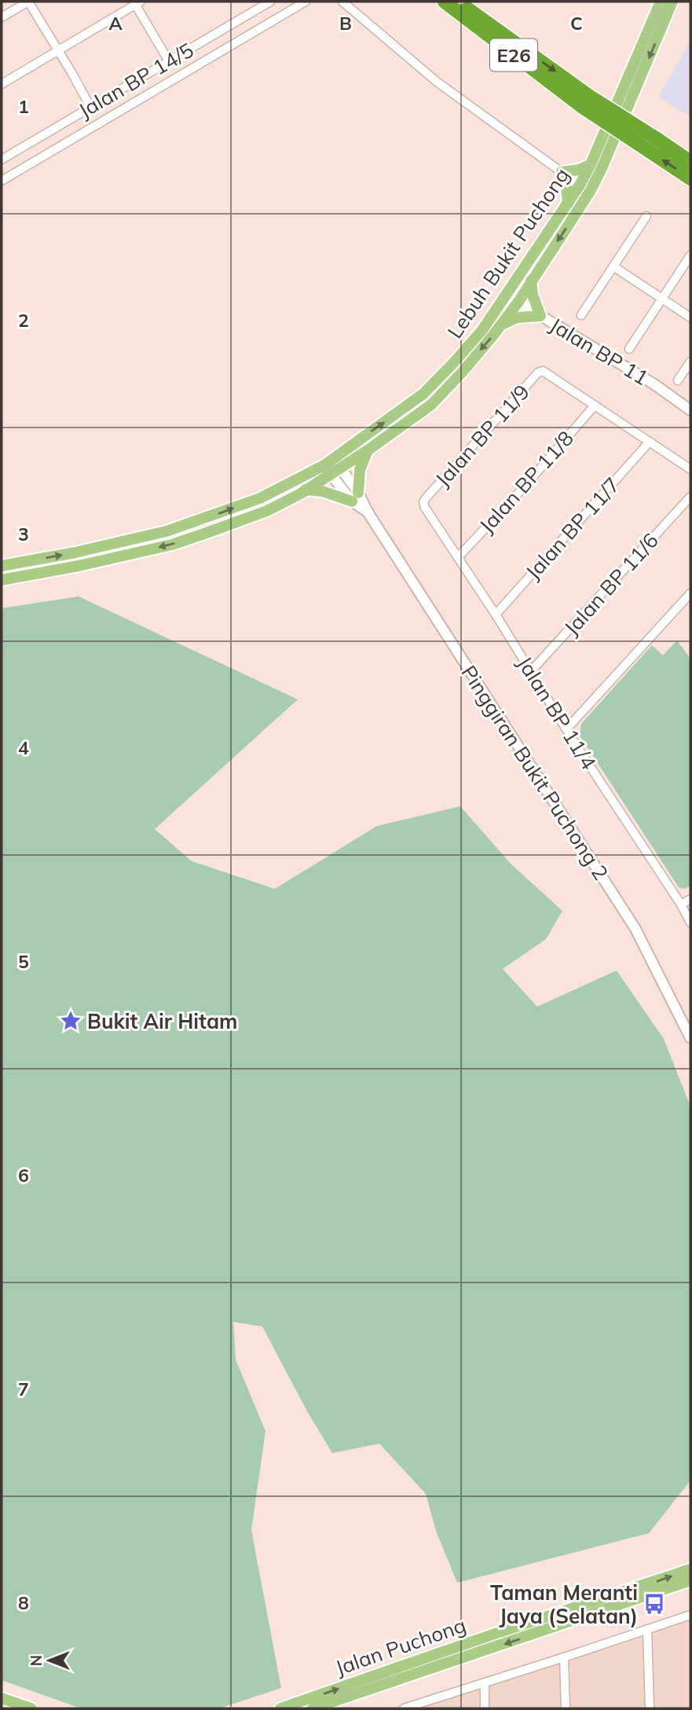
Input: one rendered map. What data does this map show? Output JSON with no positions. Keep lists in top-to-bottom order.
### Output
{
  "streets": {
    "highway": ["E26"],
    "main road": ["Lebuh Bukit Puchong", "Jalan Puchong"],
    "street": [
      "Jalan BP 14/5",
      "Jalan BP 11",
      "Jalan BP 11/9",
      "Jalan BP 11/8",
      "Jalan BP 11/7",
      "Jalan BP 11/6",
      "Jalan BP 11/4",
      "Pinggiran Bukit Puchong 2"
    ]
  },
  "crossings": [
    ["Lebuh Bukit Puchong", "Jalan BP 11"],
    ["Lebuh Bukit Puchong", "Pinggiran Bukit Puchong 2"],
    ["Jalan BP 11/9", "Jalan BP 11/8"],
    ["Jalan BP 11/9", "Jalan BP 11/4"],
    ["Jalan BP 11/8", "Jalan BP 11/4"],
    ["Jalan BP 11/7", "Jalan BP 11/4"],
    ["Jalan BP 11/6", "Jalan BP 11/4"]
  ],
  "places": {
    "place": ["Bukit Air Hitam"],
    "bus stop": ["Taman Meranti Jaya (Selatan)"]
  },
  "north": "left",
  "grid": {
    "columns": ["A", "B", "C"],
    "rows": [
      "1",
      "2",
      "3",
      "4",
      "5",
      "6",
      "7",
      "8"
    ]
  }
}
